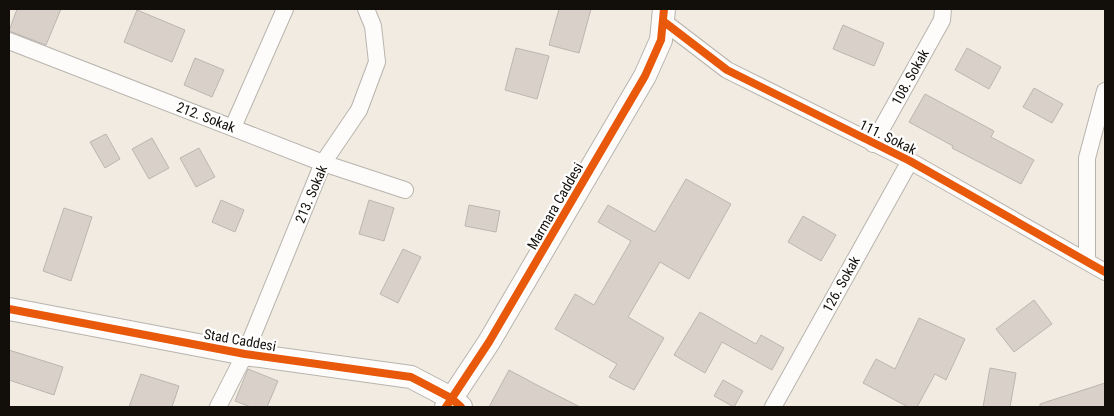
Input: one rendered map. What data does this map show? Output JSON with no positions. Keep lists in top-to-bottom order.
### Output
{
  "streets": {
    "street": [
      "108. Sokak",
      "212. Sokak",
      "111. Sokak",
      "213. Sokak",
      "Marmara Caddesi",
      "126. Sokak",
      "Stad Caddesi"
    ]
  },
  "crossings": [
    ["108. Sokak", "111. Sokak"],
    ["212. Sokak", "213. Sokak"],
    ["111. Sokak", "Marmara Caddesi"],
    ["111. Sokak", "126. Sokak"],
    ["213. Sokak", "Stad Caddesi"],
    ["Marmara Caddesi", "Stad Caddesi"]
  ]
}
